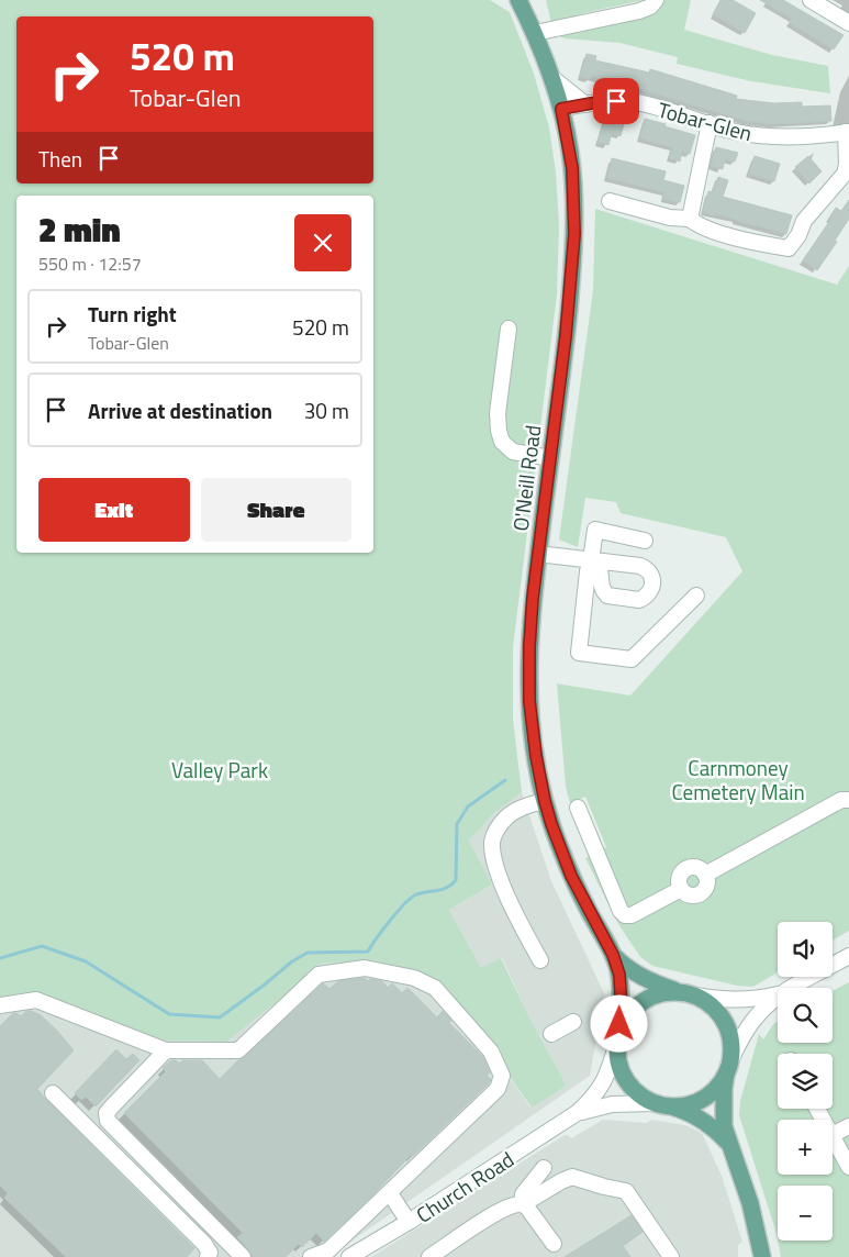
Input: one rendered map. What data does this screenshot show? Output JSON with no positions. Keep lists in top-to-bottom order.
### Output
{
  "streets": {
    "main road": ["O'Neill Road"],
    "street": ["Tobar-Glen", "Church Road"]
  },
  "crossings": [
    ["Tobar-Glen", "O'Neill Road"],
    ["O'Neill Road", "Church Road"]
  ],
  "parks": ["Carnmoney Cemetery Main", "Valley Park"],
  "page": {
    "turn": ["520 m", "Tobar-Glen"],
    "then": "Then",
    "heading": ["2 min", "550 m · 12:57"],
    "list": [
      {
        "name": "Turn right",
        "note": "Tobar-Glen",
        "value": "520 m"
      },
      {
        "name": "Arrive at destination",
        "value": "30 m"
      }
    ],
    "buttons": ["Exit", "Share"],
    "map_buttons": ["+", "−"]
  }
}
